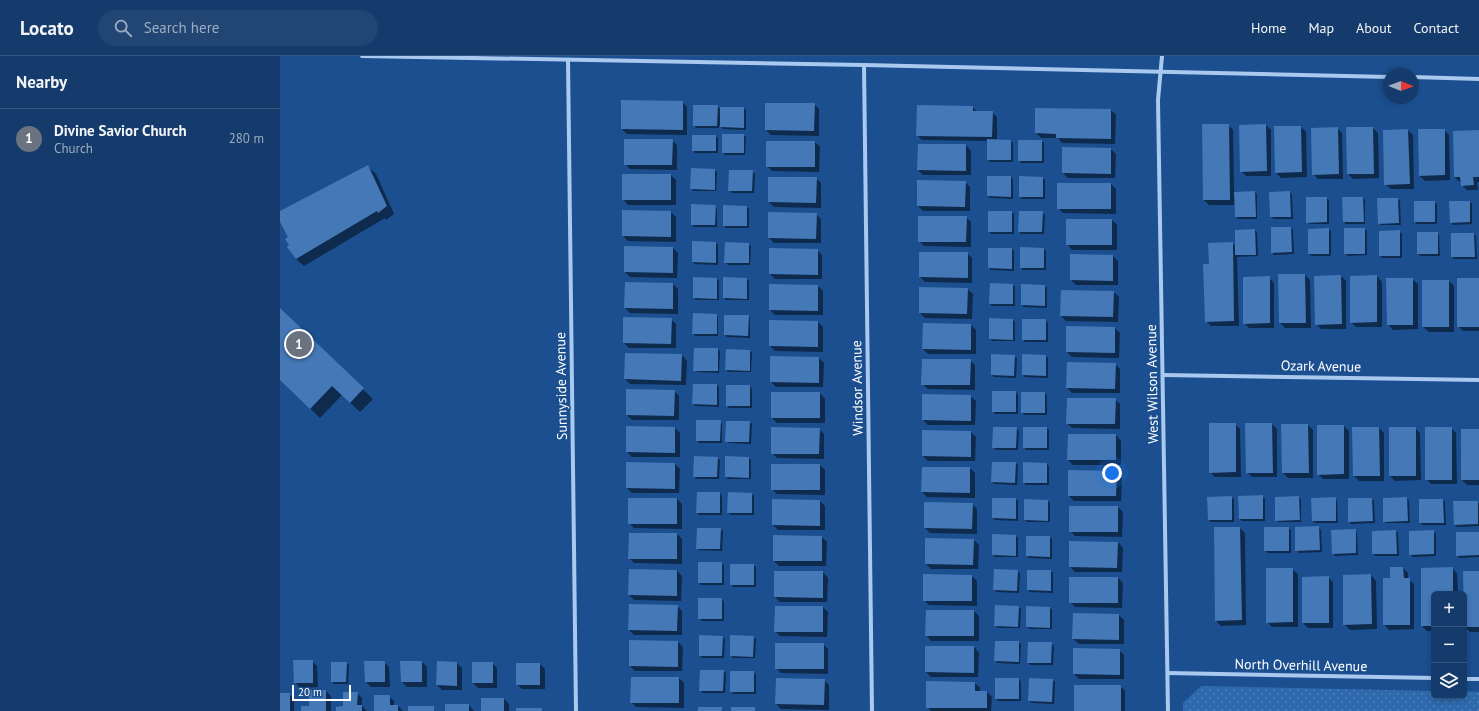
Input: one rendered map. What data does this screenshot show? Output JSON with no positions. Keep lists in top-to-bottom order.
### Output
{
  "streets": {
    "street": [
      "Ozark Avenue",
      "West Wilson Avenue",
      "Sunnyside Avenue",
      "Windsor Avenue",
      "North Overhill Avenue"
    ]
  },
  "crossings": [
    ["Ozark Avenue", "West Wilson Avenue"],
    ["West Wilson Avenue", "North Overhill Avenue"]
  ],
  "scale_bar": "20 m",
  "north": "right",
  "page": {
    "header": "Locato",
    "search": "Search here",
    "nav": [
      "Home",
      "Map",
      "About",
      "Contact"
    ],
    "heading": "Nearby",
    "list": [
      {
        "mark": "1",
        "name": "Divine Savior Church",
        "note": "Church",
        "value": "280 m"
      }
    ],
    "pins": "1",
    "map_buttons": ["+", "−"],
    "scale": "20 m"
  }
}
